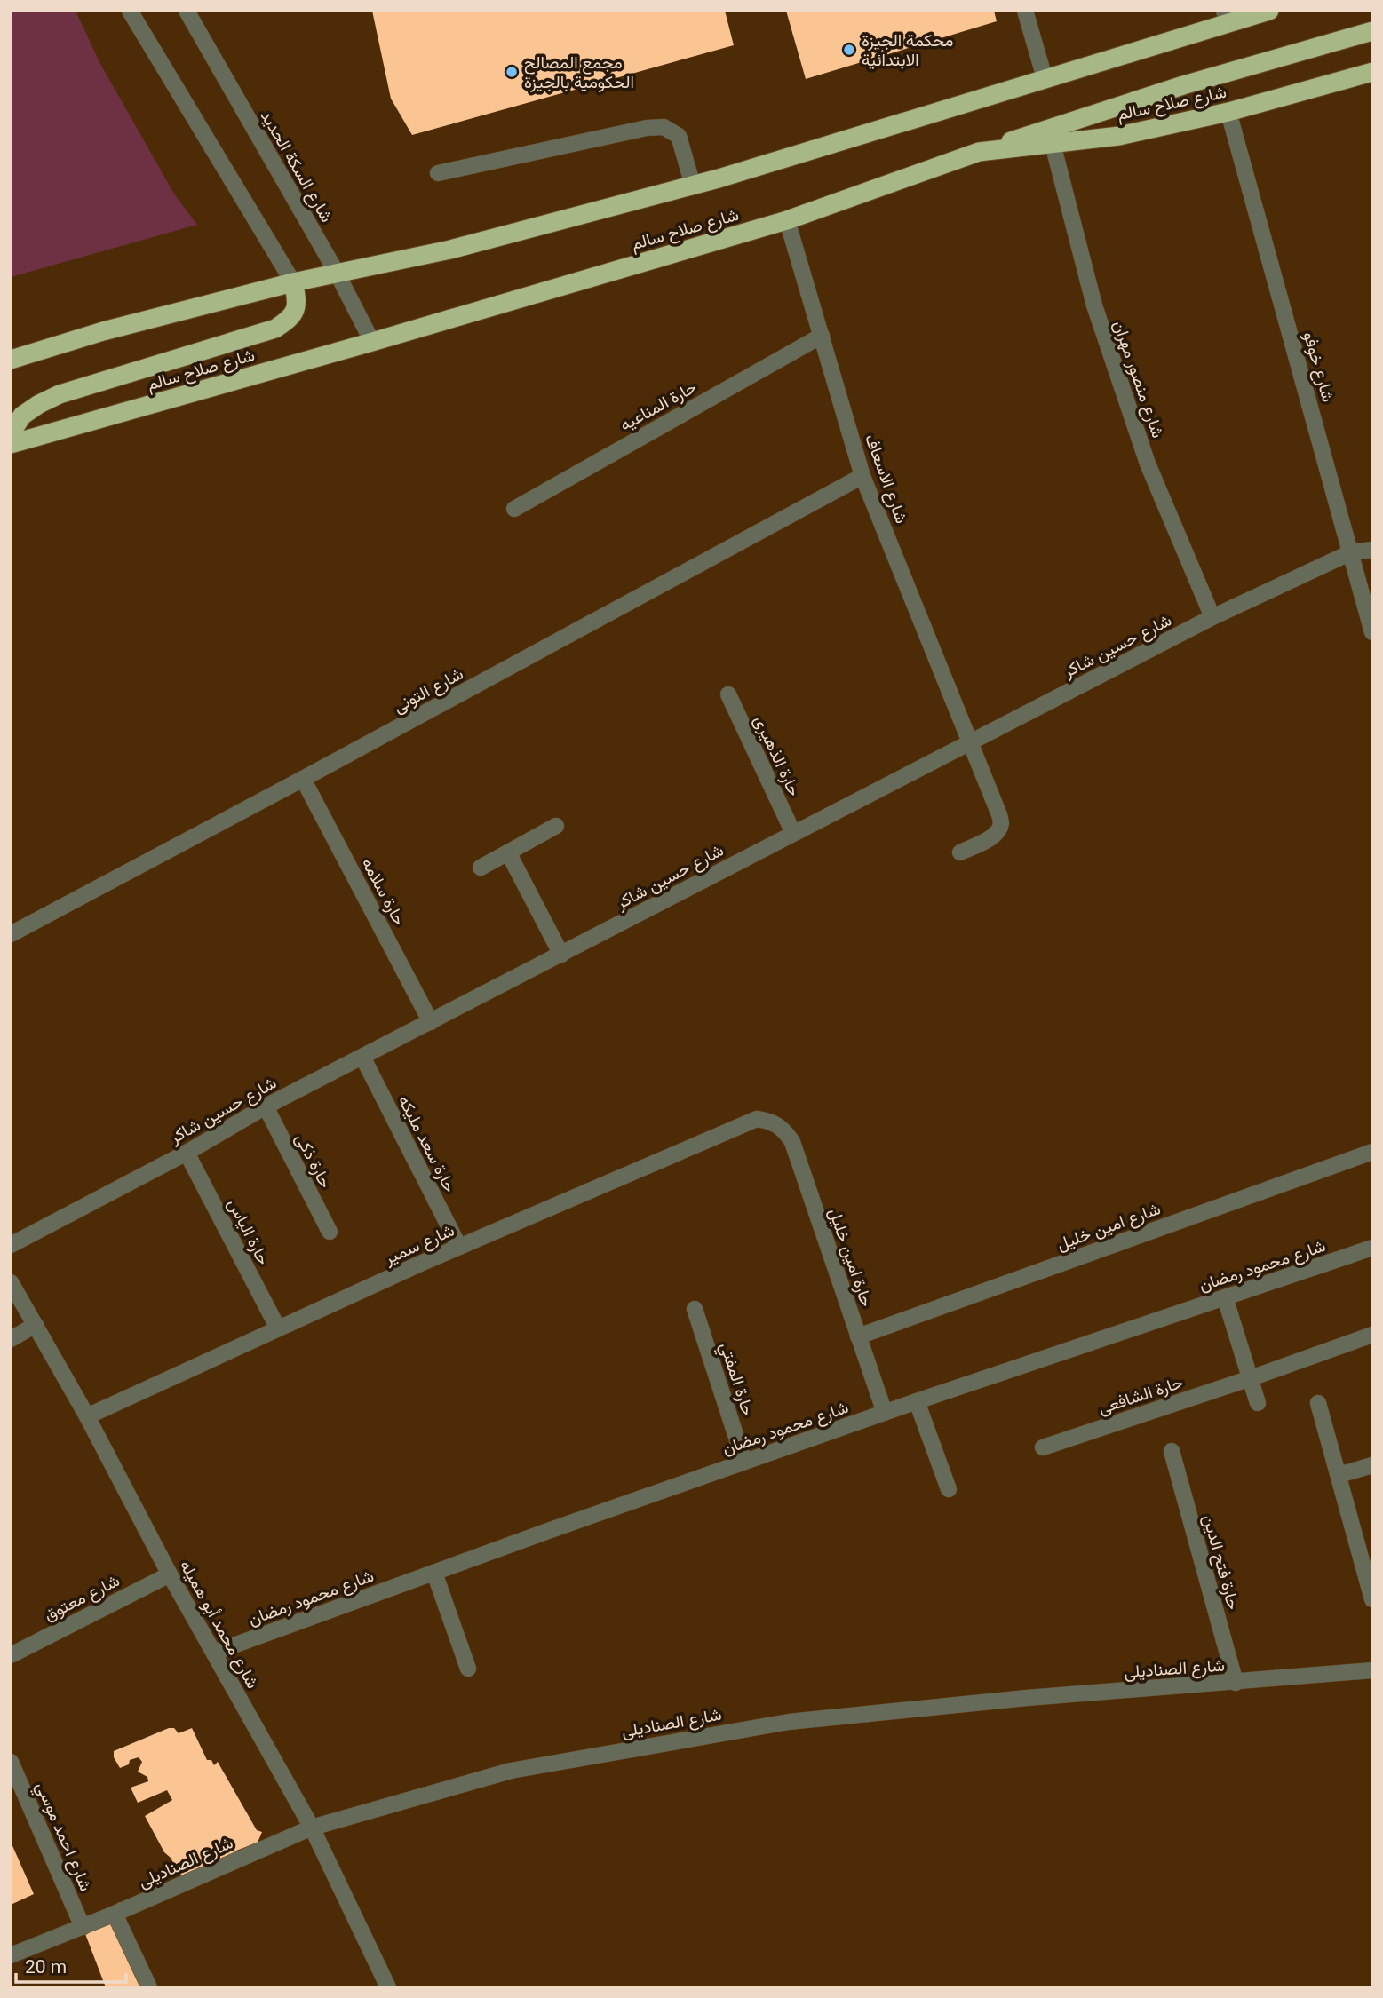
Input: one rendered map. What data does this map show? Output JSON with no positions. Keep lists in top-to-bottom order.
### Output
{
  "streets": {
    "highway": ["شارع صلاح سالم"],
    "street": [
      "شارع السكة الحديد",
      "شارع خوفو",
      "شارع منصور مهران",
      "حارة المناعيه",
      "شارع الاسعاف",
      "شارع حسين شاكر",
      "شارع التونى",
      "حارة الذهيرى",
      "حارة سلامه",
      "حارة سعد مليكه",
      "حارة ذكى",
      "شارع امين خليل",
      "حارة الياس",
      "شارع سمير",
      "حارة امين خليل",
      "شارع محمود رمضان",
      "حارة المفتي",
      "حارة الشافعى",
      "حارة فتح الدين",
      "شارع معتوق",
      "شارع محمد أبو هميله",
      "شارع الصناديلى",
      "شارع احمد موسي"
    ]
  },
  "crossings": [
    ["شارع صلاح سالم", "شارع السكة الحديد"],
    ["شارع صلاح سالم", "شارع خوفو"],
    ["شارع صلاح سالم", "شارع منصور مهران"],
    ["شارع صلاح سالم", "شارع الاسعاف"],
    ["شارع خوفو", "شارع حسين شاكر"],
    ["شارع منصور مهران", "شارع حسين شاكر"],
    ["حارة المناعيه", "شارع الاسعاف"],
    ["شارع الاسعاف", "شارع حسين شاكر"],
    ["شارع الاسعاف", "شارع التونى"],
    ["شارع حسين شاكر", "حارة الذهيرى"],
    ["شارع حسين شاكر", "حارة سلامه"],
    ["شارع حسين شاكر", "حارة سعد مليكه"],
    ["شارع حسين شاكر", "حارة ذكى"],
    ["شارع حسين شاكر", "حارة الياس"],
    ["شارع التونى", "حارة سلامه"],
    ["حارة سعد مليكه", "شارع سمير"],
    ["شارع امين خليل", "حارة امين خليل"],
    ["حارة الياس", "شارع سمير"],
    ["شارع سمير", "حارة امين خليل"],
    ["شارع سمير", "شارع محمد أبو هميله"],
    ["حارة امين خليل", "شارع محمود رمضان"],
    ["شارع محمود رمضان", "حارة المفتي"],
    ["شارع محمود رمضان", "شارع محمد أبو هميله"],
    ["حارة فتح الدين", "شارع الصناديلى"],
    ["شارع معتوق", "شارع محمد أبو هميله"],
    ["شارع محمد أبو هميله", "شارع الصناديلى"],
    ["شارع الصناديلى", "شارع احمد موسي"]
  ],
  "places": ["محكمة الجيزة الابتدائية", "مجمع المصالح الحكومية بالجيزة"],
  "scale_bar": "20 m"
}
